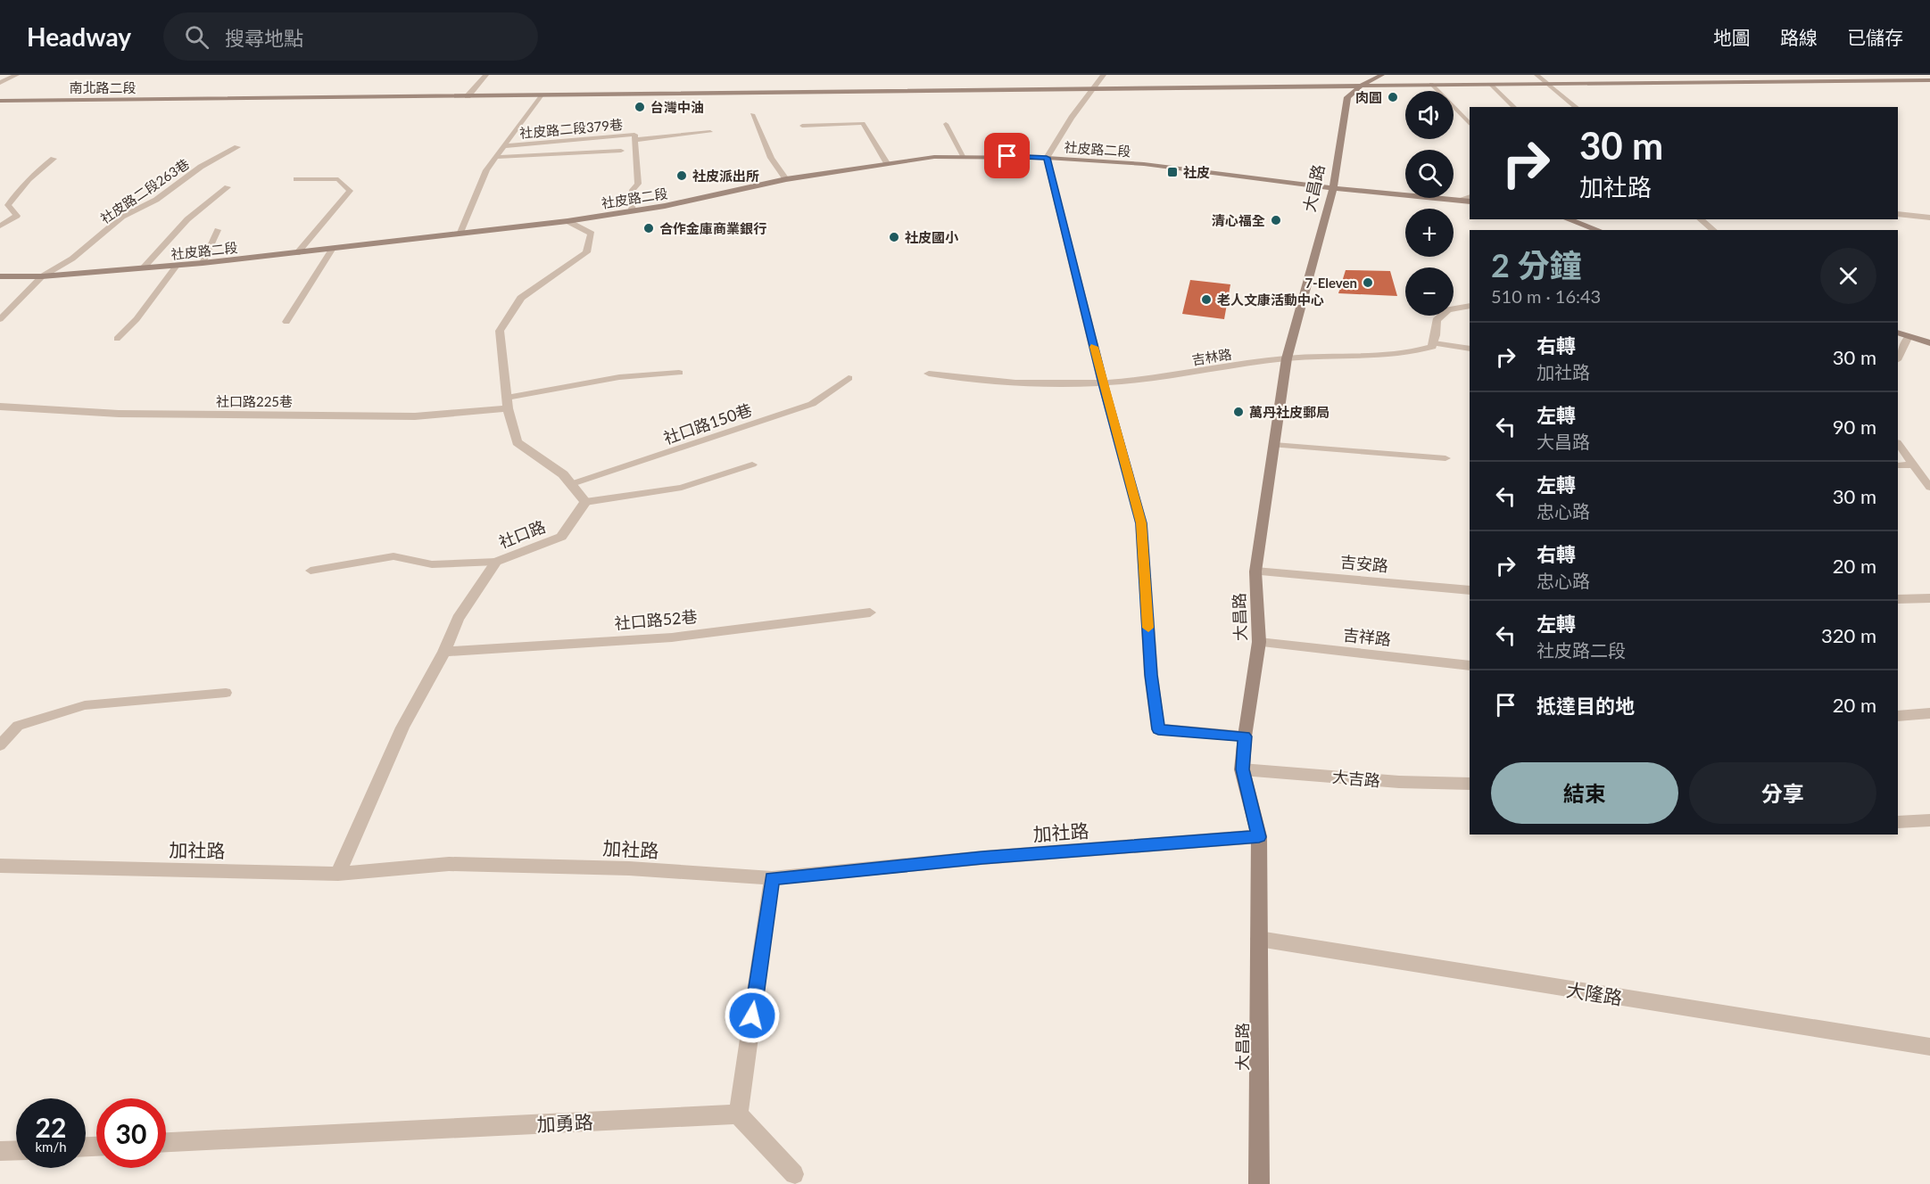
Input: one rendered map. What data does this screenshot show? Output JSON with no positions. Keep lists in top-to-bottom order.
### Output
{
  "streets": {
    "street": [
      "南北路二段",
      "社皮路二段",
      "大昌路",
      "吉林路",
      "社口路225巷",
      "社口路",
      "吉安路",
      "社口路52巷",
      "吉祥路",
      "大吉路",
      "加社路",
      "大隆路",
      "加勇路"
    ],
    "lane": ["社皮路二段379巷", "社皮路二段263巷", "社口路150巷"]
  },
  "crossings": [
    ["南北路二段", "大昌路"],
    ["社皮路二段379巷", "社皮路二段"],
    ["社皮路二段", "大昌路"],
    ["社皮路二段", "社皮路二段263巷"],
    ["大昌路", "吉林路"],
    ["大昌路", "吉安路"],
    ["大昌路", "吉祥路"],
    ["大昌路", "大吉路"],
    ["大昌路", "加社路"],
    ["大昌路", "大隆路"],
    ["社口路", "社口路52巷"],
    ["社口路", "加社路"]
  ],
  "places": {
    "other": [
      "肉圓",
      "台灣中油",
      "社皮派出所",
      "清心福全",
      "合作金庫商業銀行",
      "社皮國小",
      "7-Eleven",
      "老人文康活動中心",
      "萬丹社皮郵局"
    ],
    "transit": ["社皮"]
  },
  "page": {
    "header": "Headway",
    "search": "搜尋地點",
    "nav": ["地圖", "路線", "已儲存"],
    "map_buttons": ["+", "−"],
    "turn": ["30 m", "加社路"],
    "heading": ["2 分鐘", "510 m · 16:43"],
    "list": [
      {
        "name": "右轉",
        "note": "加社路",
        "value": "30 m"
      },
      {
        "name": "左轉",
        "note": "大昌路",
        "value": "90 m"
      },
      {
        "name": "左轉",
        "note": "忠心路",
        "value": "30 m"
      },
      {
        "name": "右轉",
        "note": "忠心路",
        "value": "20 m"
      },
      {
        "name": "左轉",
        "note": "社皮路二段",
        "value": "320 m"
      },
      {
        "name": "抵達目的地",
        "value": "20 m"
      }
    ],
    "buttons": ["結束", "分享"],
    "speed": "22 km/h",
    "limit": "30"
  }
}
